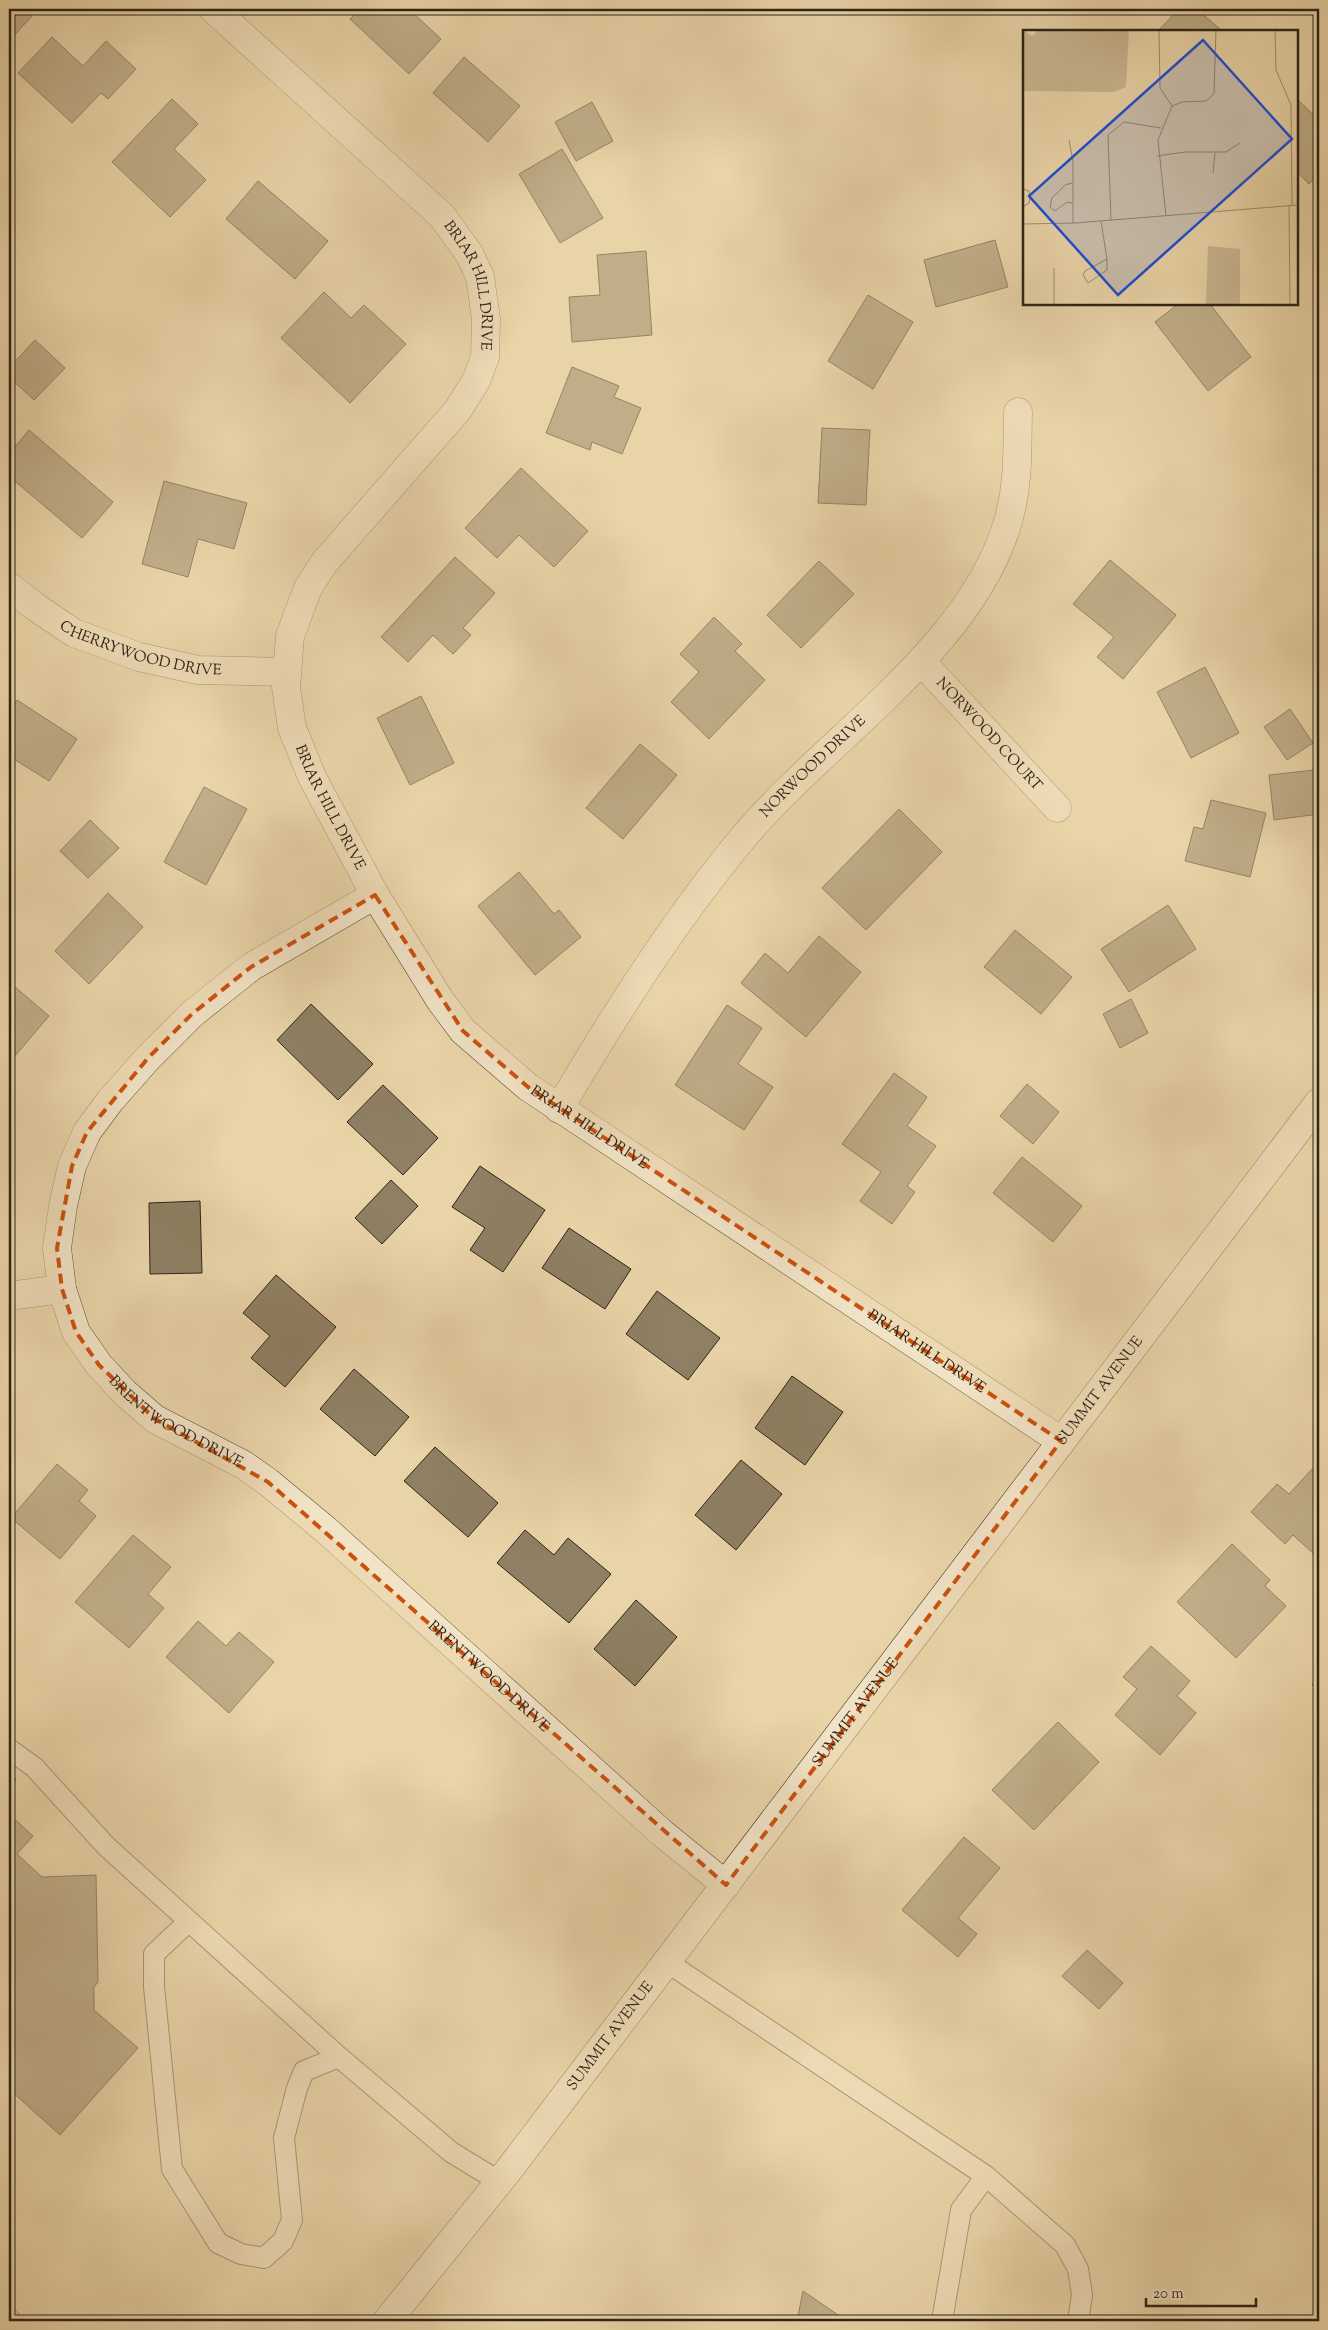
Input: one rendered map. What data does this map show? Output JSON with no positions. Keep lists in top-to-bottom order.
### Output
{
  "streets": {
    "street": [
      "BRIAR HILL DRIVE",
      "CHERRYWOOD DRIVE",
      "NORWOOD COURT",
      "NORWOOD DRIVE",
      "SUMMIT AVENUE",
      "BRENTWOOD DRIVE"
    ]
  },
  "crossings": [
    ["BRIAR HILL DRIVE", "CHERRYWOOD DRIVE"],
    ["BRIAR HILL DRIVE", "NORWOOD DRIVE"],
    ["BRIAR HILL DRIVE", "SUMMIT AVENUE"],
    ["BRIAR HILL DRIVE", "BRENTWOOD DRIVE"],
    ["NORWOOD COURT", "NORWOOD DRIVE"],
    ["SUMMIT AVENUE", "BRENTWOOD DRIVE"]
  ],
  "scale_bar": "20 m"
}
